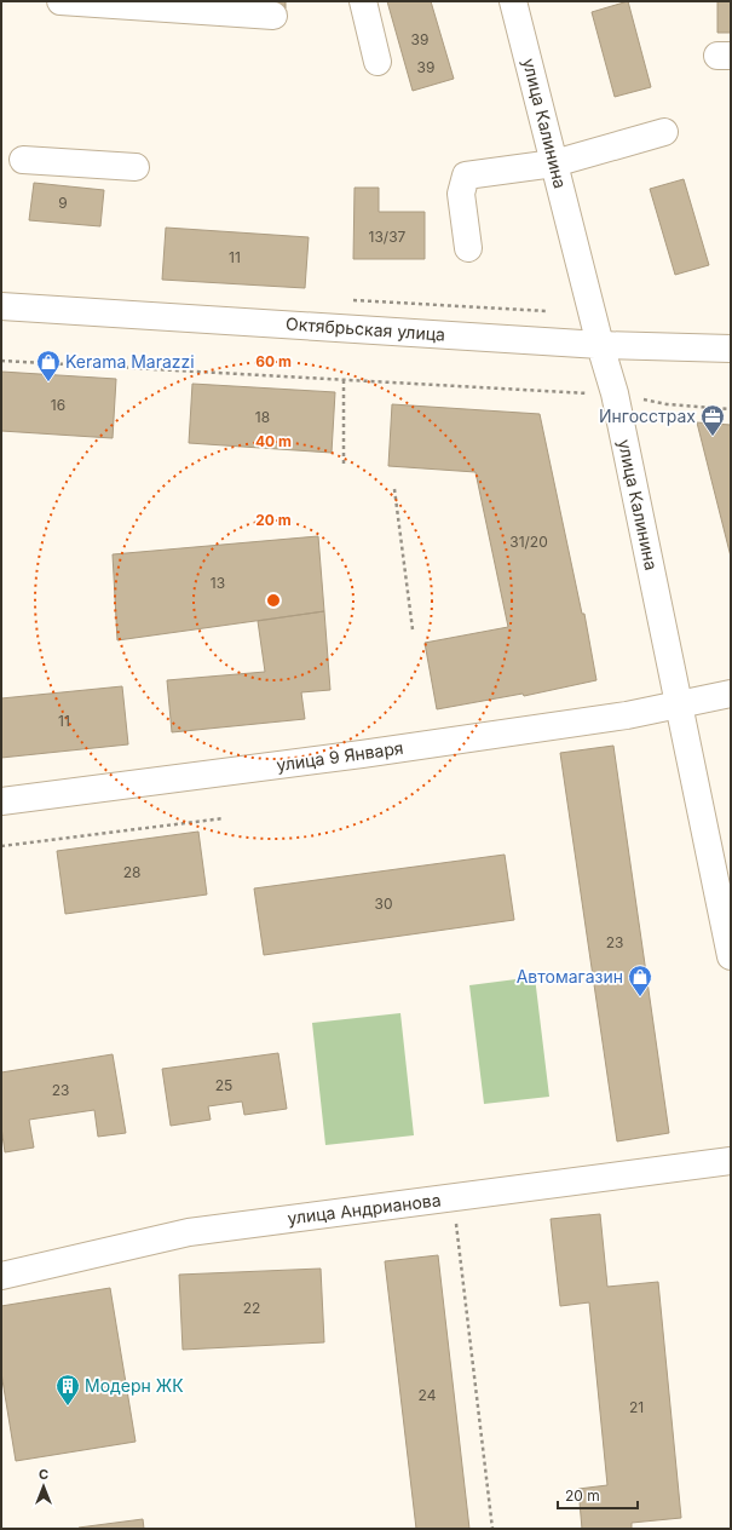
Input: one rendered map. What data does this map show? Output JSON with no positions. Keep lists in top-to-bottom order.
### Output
{
  "streets": {
    "main road": [
      "улица Калинина",
      "Октябрьская улица",
      "улица 9 Января",
      "улица Андрианова"
    ]
  },
  "crossings": [
    ["улица Калинина", "Октябрьская улица"],
    ["улица Калинина", "улица 9 Января"]
  ],
  "places": {
    "shop": ["Kerama Marazzi", "Автомагазин"],
    "office": ["Ингосстрах"],
    "building": ["Модерн ЖК"]
  },
  "house_numbers": [
    "39",
    "39",
    "9",
    "13/37",
    "11",
    "16",
    "18",
    "31/20",
    "13",
    "11",
    "28",
    "30",
    "23",
    "25",
    "23",
    "22",
    "24",
    "21"
  ],
  "scale_bar": "20 m",
  "north": "top",
  "rings": ["60 m", "40 m", "20 m"]
}
